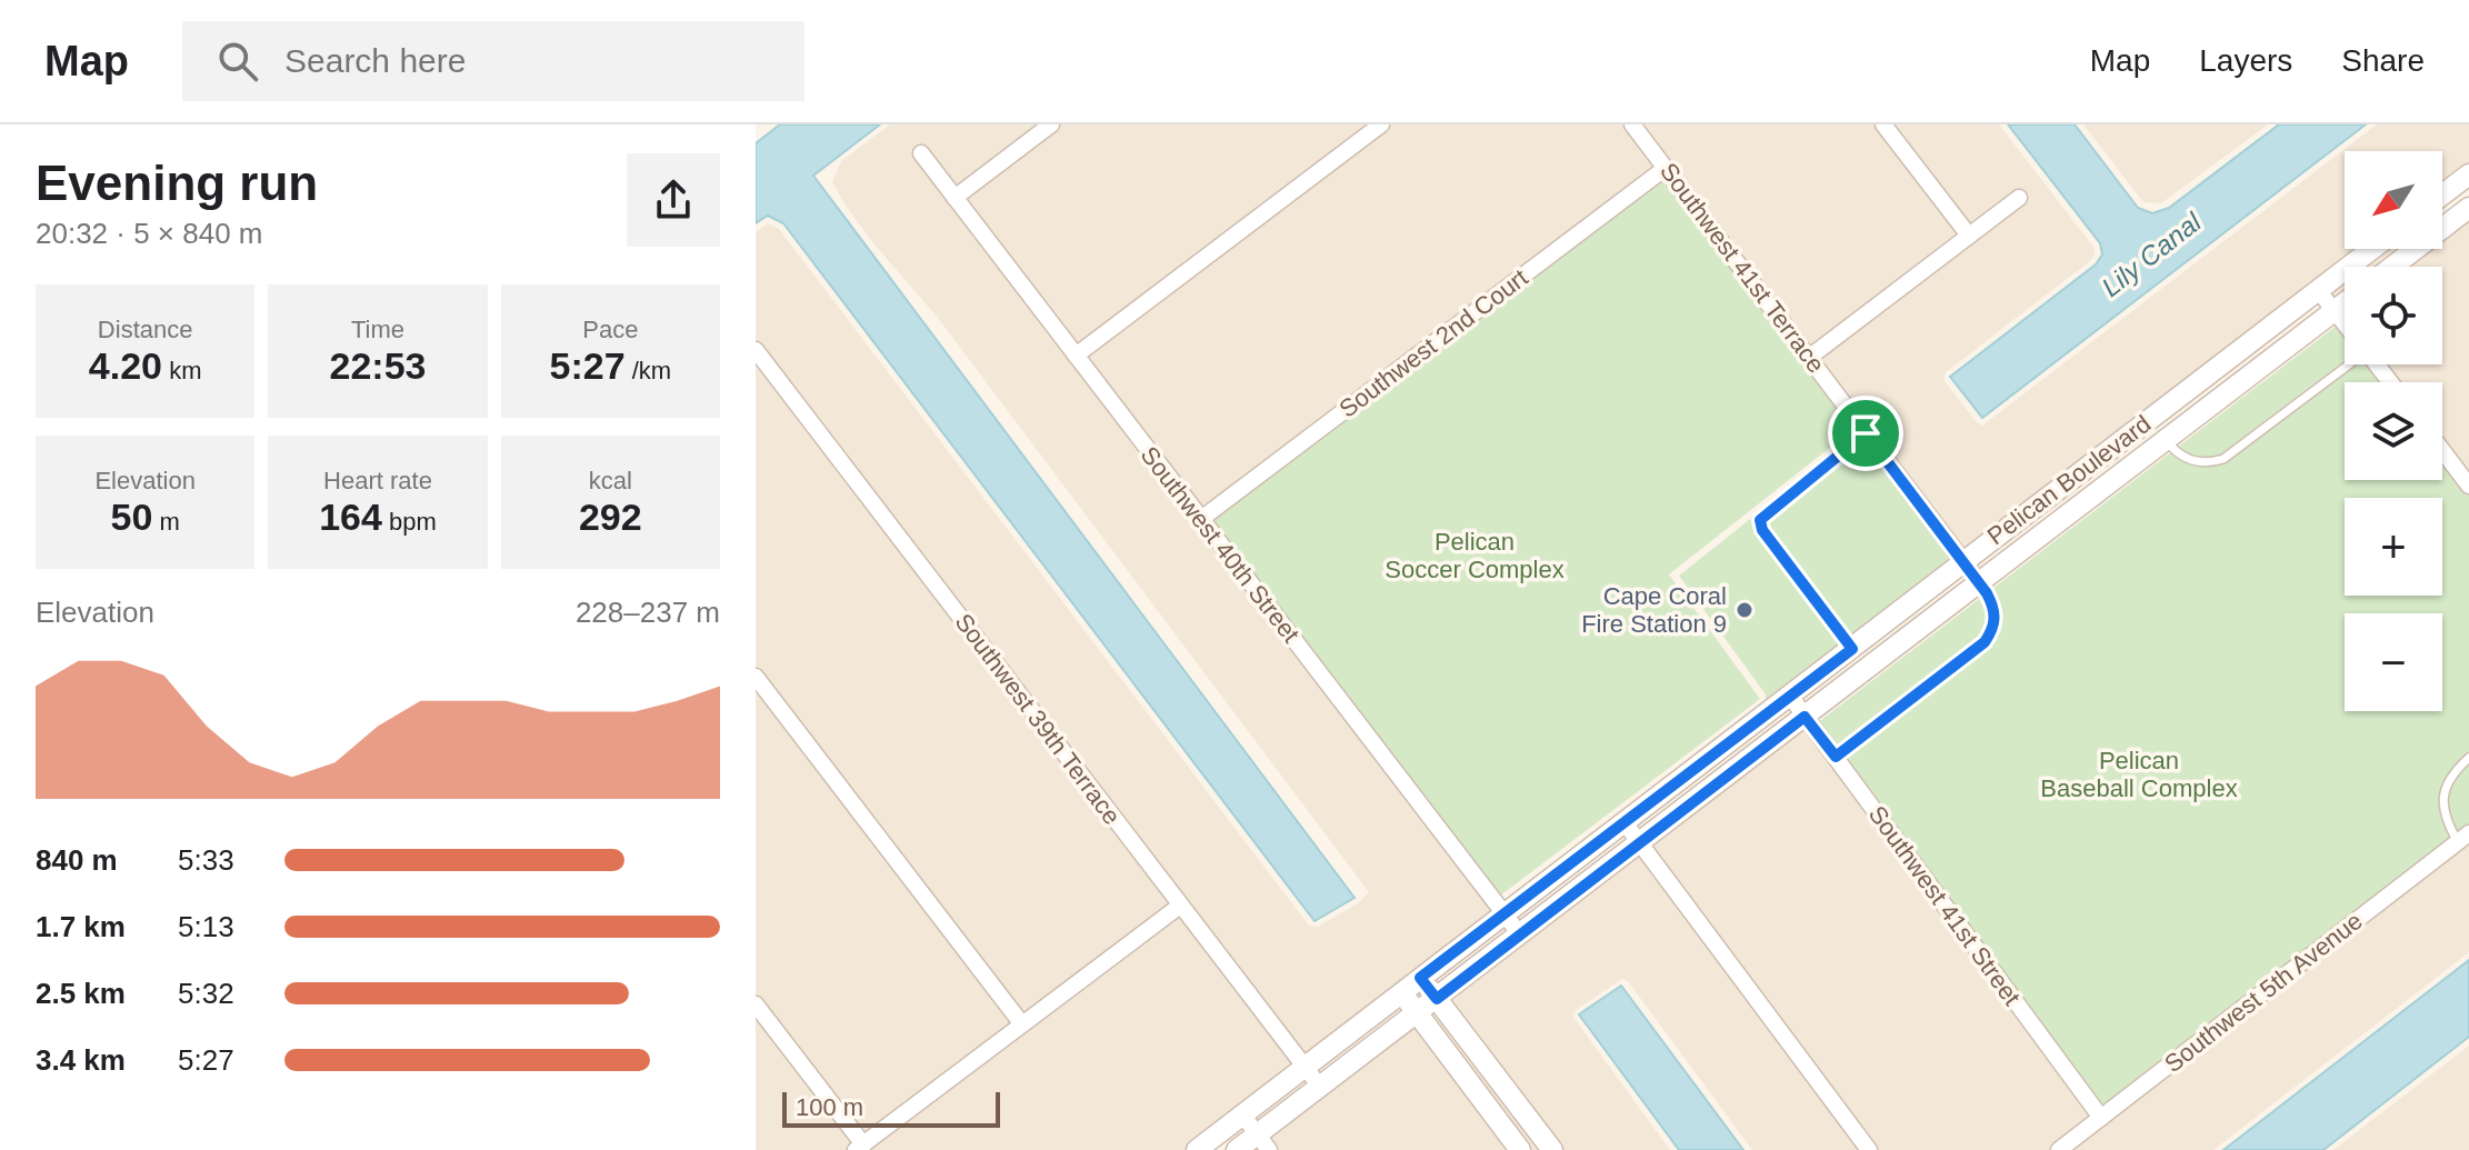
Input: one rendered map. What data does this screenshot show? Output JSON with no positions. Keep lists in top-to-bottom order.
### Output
{
  "streets": {
    "street": [
      "Southwest 41st Terrace",
      "Southwest 2nd Court",
      "Pelican Boulevard",
      "Southwest 40th Street",
      "Southwest 39th Terrace",
      "Southwest 41st Street",
      "Southwest 5th Avenue"
    ]
  },
  "crossings": [
    ["Southwest 41st Terrace", "Southwest 2nd Court"],
    ["Southwest 41st Terrace", "Pelican Boulevard"],
    ["Southwest 2nd Court", "Southwest 40th Street"],
    ["Pelican Boulevard", "Southwest 40th Street"],
    ["Pelican Boulevard", "Southwest 39th Terrace"],
    ["Pelican Boulevard", "Southwest 41st Street"],
    ["Southwest 41st Street", "Southwest 5th Avenue"]
  ],
  "water": ["Lily Canal"],
  "parks": ["Pelican Soccer Complex", "Pelican Baseball Complex"],
  "places": ["Cape Coral Fire Station 9"],
  "scale_bar": "100 m",
  "north": "bottom left",
  "page": {
    "header": "Map",
    "search": "Search here",
    "nav": ["Map", "Layers", "Share"],
    "heading": ["Evening run", "20:32 · 5 × 840 m"],
    "map_buttons": ["+", "−"],
    "stats": [
      ["Distance", "4.20 km"],
      ["Time", "22:53"],
      ["Pace", "5:27 /km"],
      ["Elevation", "50 m"],
      ["Heart rate", "164 bpm"],
      ["kcal", "292"]
    ],
    "chart": ["Elevation", "228–237 m"],
    "list": [
      {
        "name": "840 m",
        "note": "5:33"
      },
      {
        "name": "1.7 km",
        "note": "5:13"
      },
      {
        "name": "2.5 km",
        "note": "5:32"
      },
      {
        "name": "3.4 km",
        "note": "5:27"
      }
    ],
    "scale": "100 m"
  }
}
